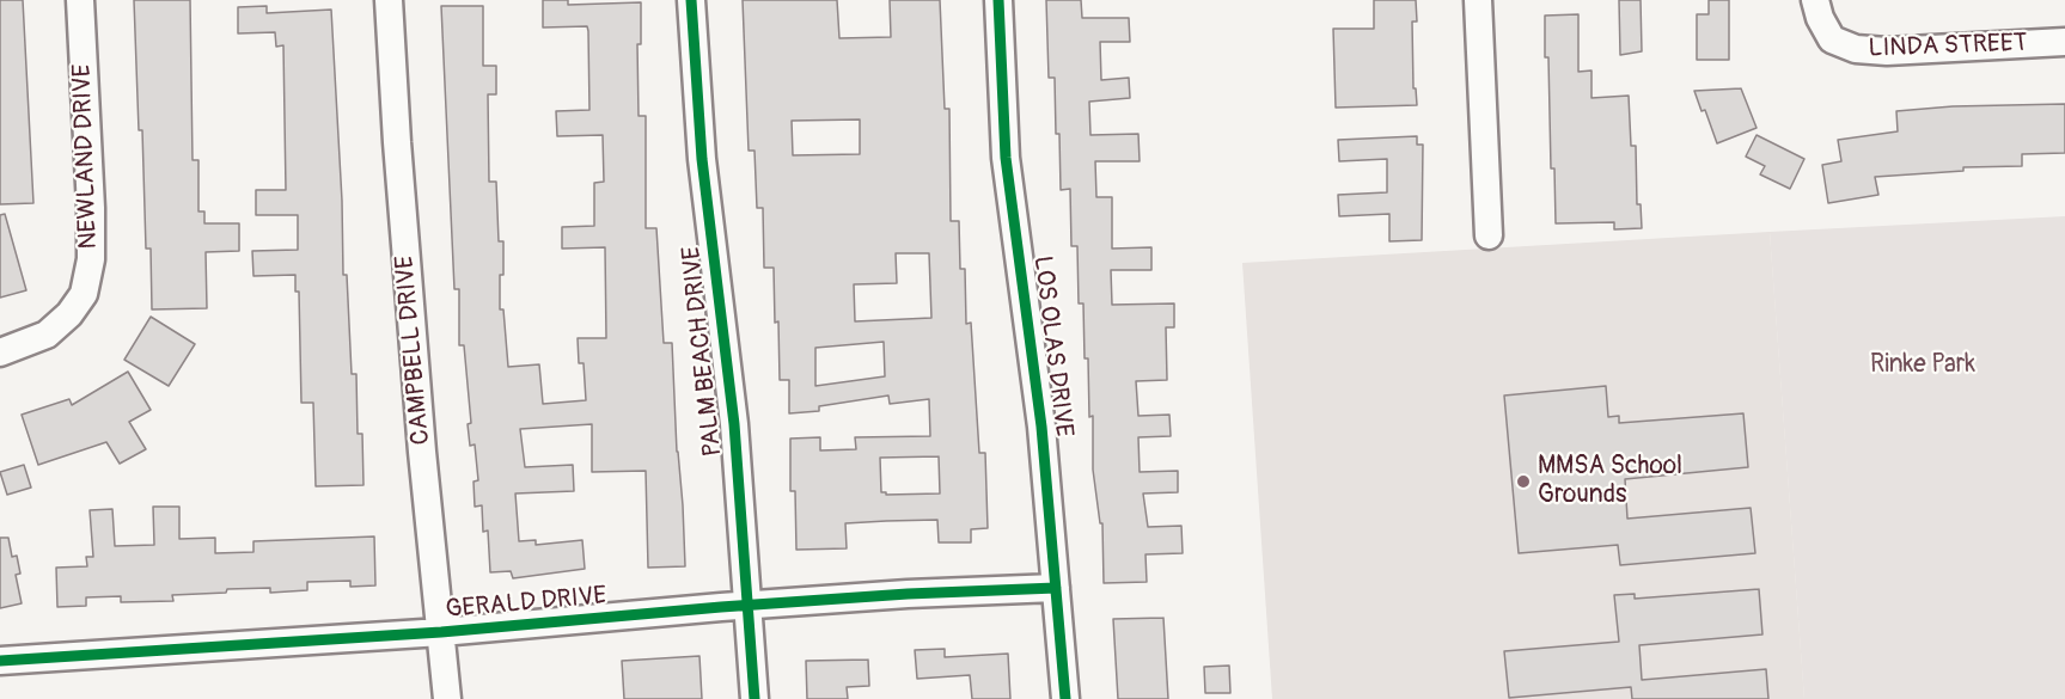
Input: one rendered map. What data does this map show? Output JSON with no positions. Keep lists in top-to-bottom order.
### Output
{
  "streets": {
    "street": [
      "LINDA STREET",
      "NEWLAND DRIVE",
      "LOS OLAS DRIVE",
      "CAMPBELL DRIVE",
      "PALM BEACH DRIVE",
      "GERALD DRIVE"
    ]
  },
  "crossings": [
    ["LOS OLAS DRIVE", "GERALD DRIVE"],
    ["CAMPBELL DRIVE", "GERALD DRIVE"],
    ["PALM BEACH DRIVE", "GERALD DRIVE"]
  ],
  "parks": ["Rinke Park"],
  "places": ["MMSA School Grounds"]
}
